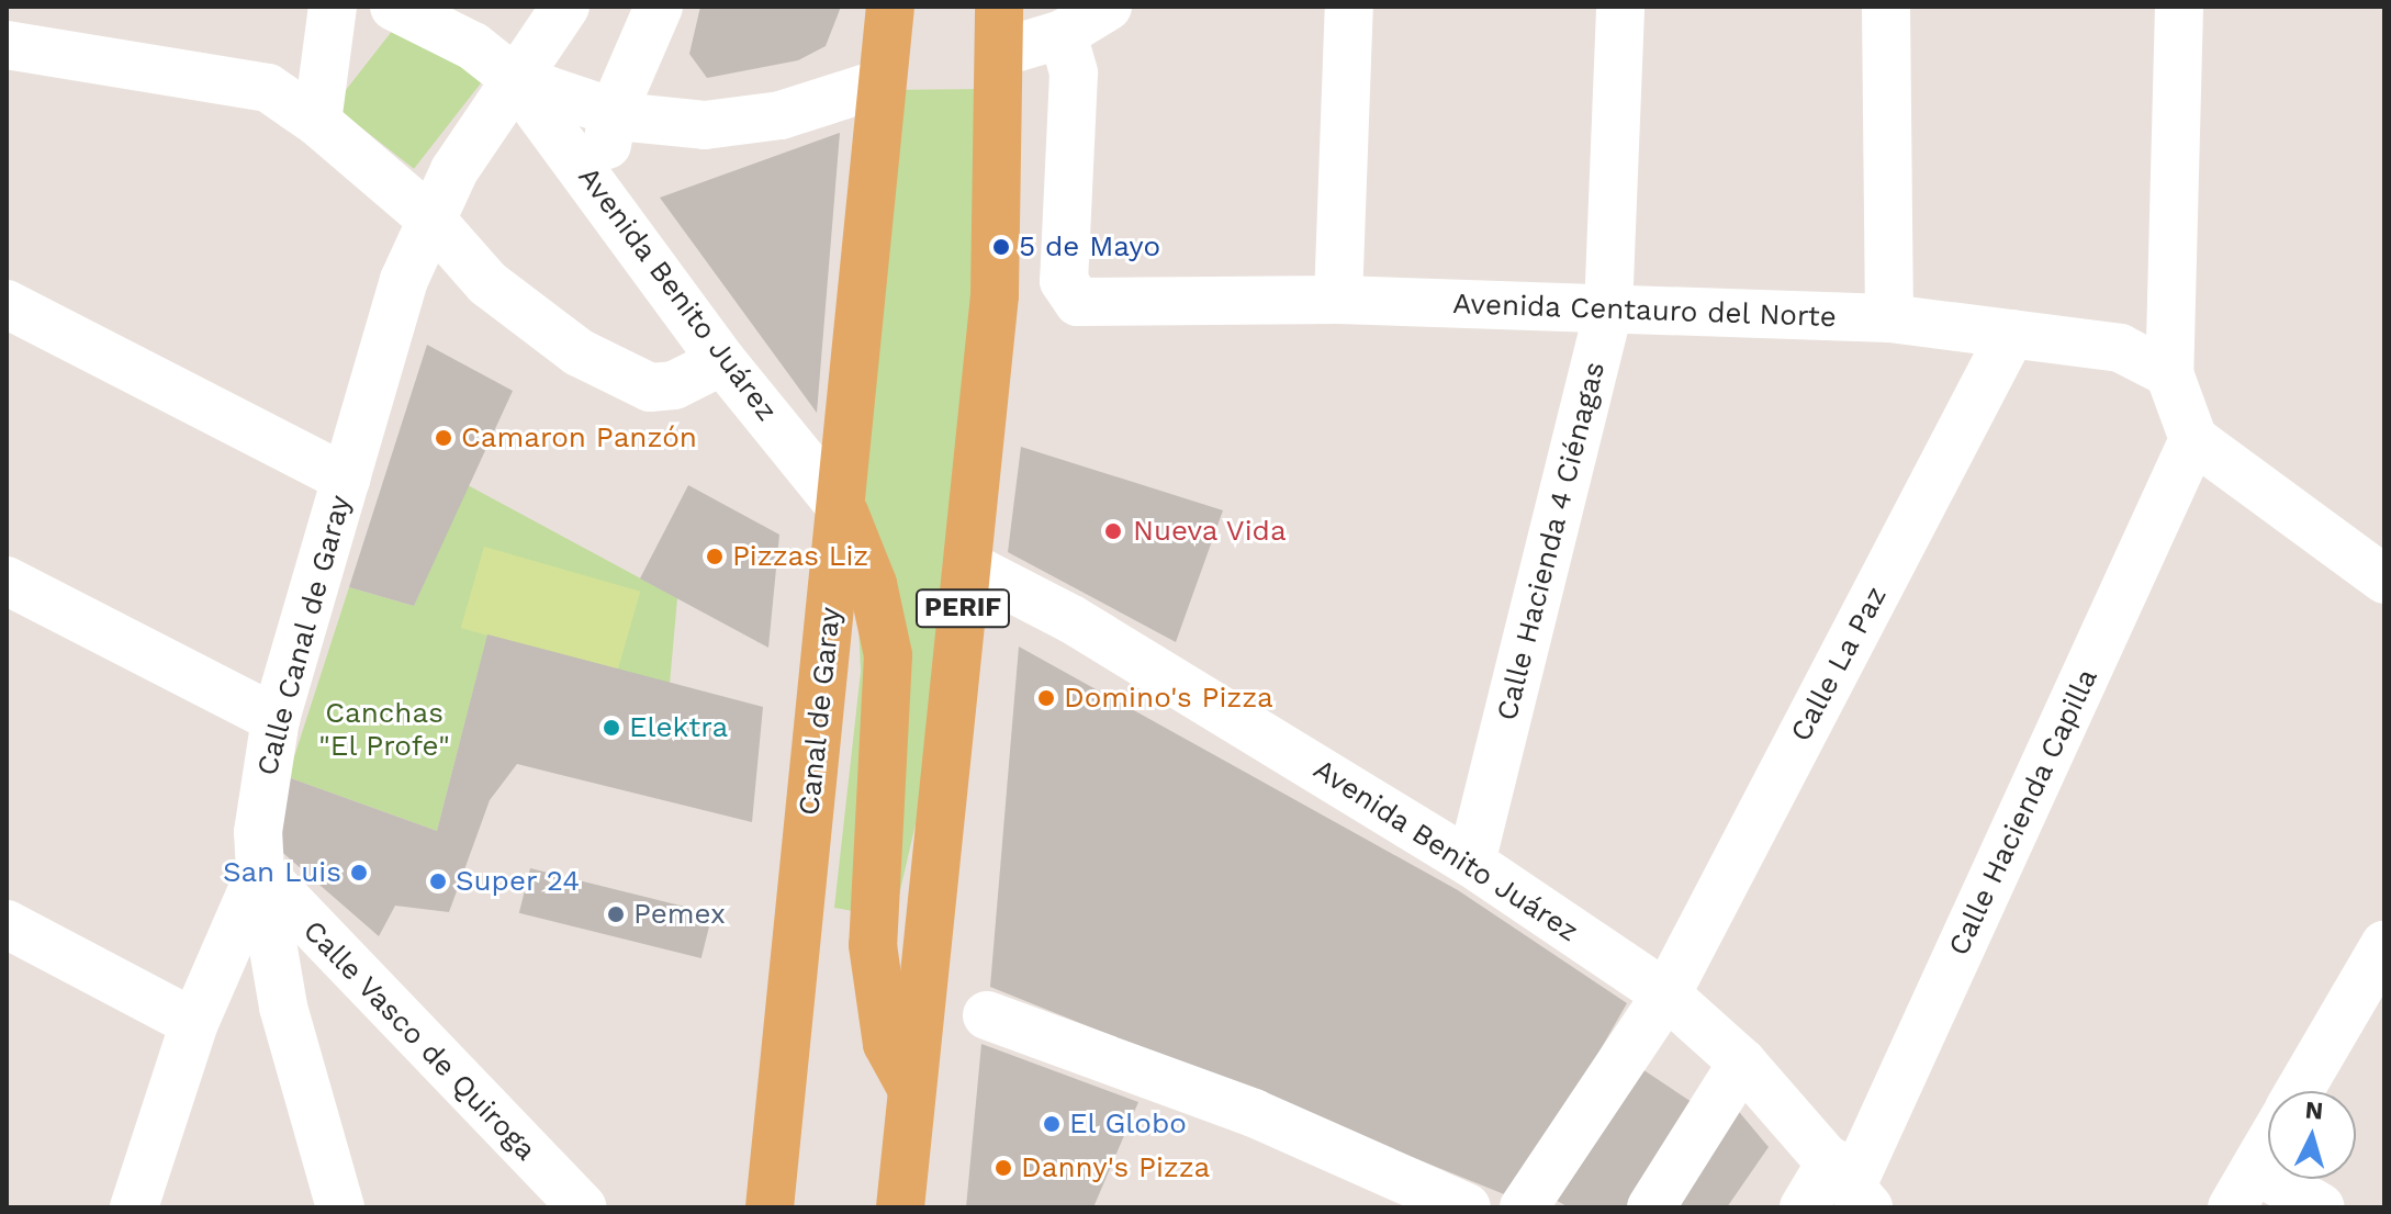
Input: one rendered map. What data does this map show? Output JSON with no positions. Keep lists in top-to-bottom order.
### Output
{
  "streets": {
    "main road": ["PERIF", "Canal de Garay"],
    "street": [
      "Avenida Benito Juárez",
      "Avenida Centauro del Norte",
      "Calle Hacienda 4 Ciénagas",
      "Calle Canal de Garay",
      "Calle La Paz",
      "Calle Hacienda Capilla",
      "Calle Vasco de Quiroga"
    ]
  },
  "crossings": [
    ["Avenida Benito Juárez", "Calle Hacienda 4 Ciénagas"],
    ["Avenida Benito Juárez", "PERIF"],
    ["Avenida Benito Juárez", "Calle Canal de Garay"],
    ["Avenida Benito Juárez", "Calle La Paz"],
    ["Avenida Benito Juárez", "Canal de Garay"],
    ["Avenida Benito Juárez", "Calle Hacienda Capilla"],
    ["Avenida Centauro del Norte", "Calle Hacienda 4 Ciénagas"],
    ["Avenida Centauro del Norte", "Calle La Paz"],
    ["Calle Canal de Garay", "Calle Vasco de Quiroga"]
  ],
  "parks": ["Canchas \"El Profe\""],
  "places": [
    "5 de Mayo",
    "Camaron Panzón",
    "Nueva Vida",
    "Pizzas Liz",
    "Domino's Pizza",
    "Elektra",
    "San Luis",
    "Super 24",
    "Pemex",
    "El Globo",
    "Danny's Pizza"
  ],
  "north": "top"
}
